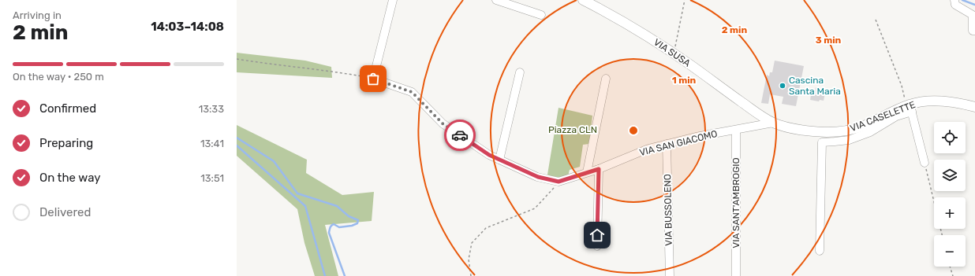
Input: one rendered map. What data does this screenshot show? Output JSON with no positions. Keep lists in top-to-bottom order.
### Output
{
  "streets": {
    "main road": ["VIA SUSA", "VIA CASELETTE"],
    "street": ["VIA SAN GIACOMO", "VIA SANT'AMBROGIO", "VIA BUSSOLENO"]
  },
  "crossings": [
    ["VIA SUSA", "VIA CASELETTE"],
    ["VIA SUSA", "VIA SAN GIACOMO"],
    ["VIA CASELETTE", "VIA SAN GIACOMO"],
    ["VIA SAN GIACOMO", "VIA SANT'AMBROGIO"],
    ["VIA SAN GIACOMO", "VIA BUSSOLENO"]
  ],
  "parks": ["Piazza CLN"],
  "places": ["Cascina Santa Maria"],
  "page": {
    "heading": ["2 min", "Arriving in", "14:03–14:08"],
    "bar": "On the way · 250 m",
    "list": [
      ["Confirmed", "13:33"],
      ["Preparing", "13:41"],
      ["On the way", "13:51"],
      "Delivered"
    ],
    "map_buttons": ["+", "−"]
  },
  "rings": ["2 min", "3 min", "1 min"]
}
